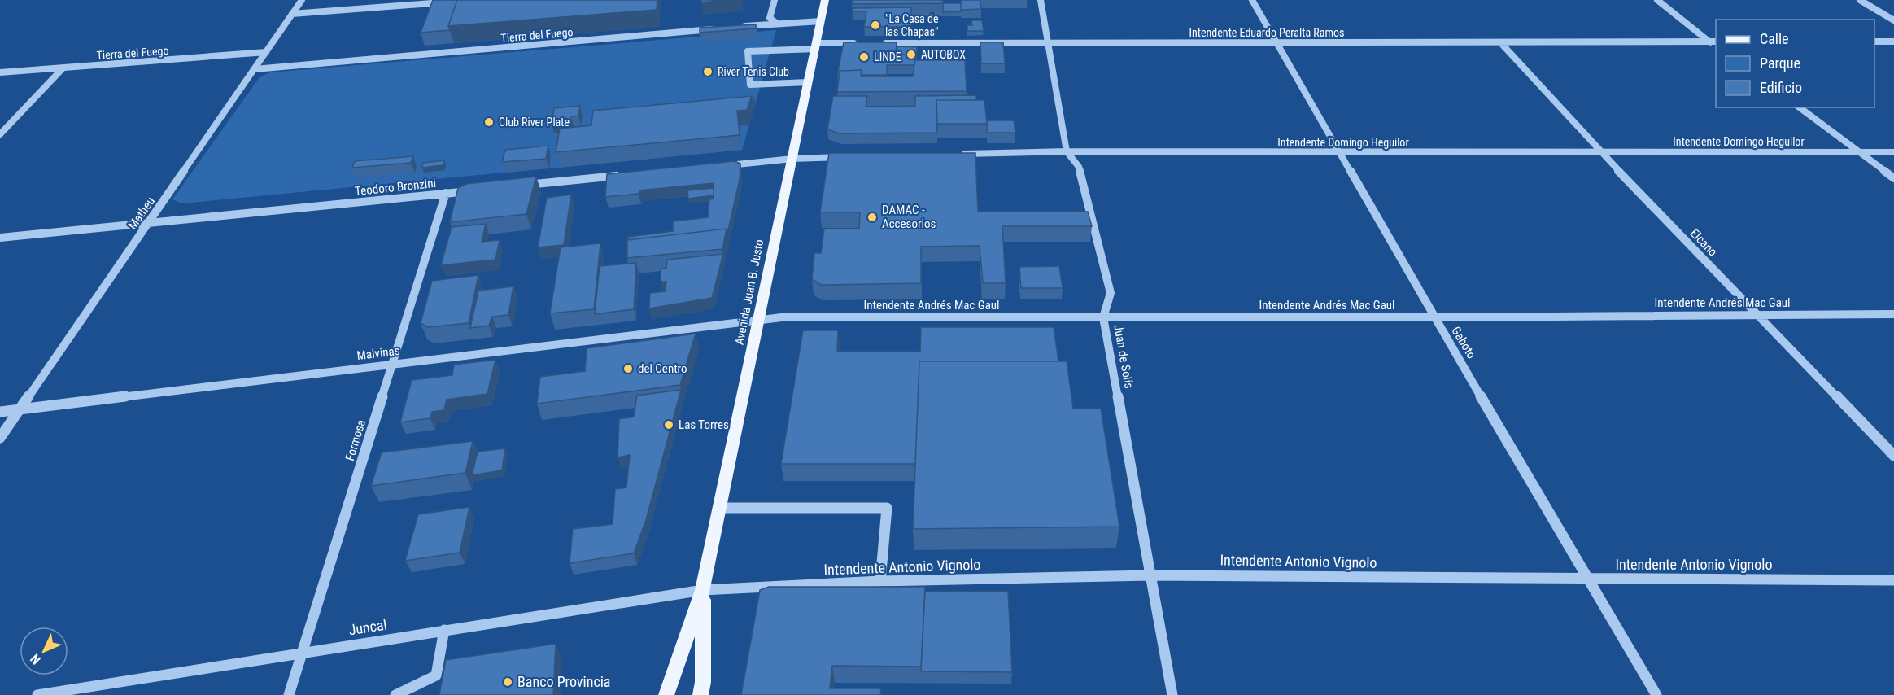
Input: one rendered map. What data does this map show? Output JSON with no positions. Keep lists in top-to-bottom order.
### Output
{
  "streets": {
    "main road": ["Avenida Juan B. Justo"],
    "street": [
      "Intendente Eduardo Peralta Ramos",
      "Tierra del Fuego",
      "Intendente Domingo Heguilor",
      "Teodoro Bronzini",
      "Matheu",
      "Elcano",
      "Intendente Andrés Mac Gaul",
      "Gaboto",
      "Malvinas",
      "Juan de Solís",
      "Formosa",
      "Intendente Antonio Vignolo",
      "Juncal"
    ]
  },
  "crossings": [
    ["Intendente Eduardo Peralta Ramos", "Elcano"],
    ["Intendente Eduardo Peralta Ramos", "Gaboto"],
    ["Intendente Eduardo Peralta Ramos", "Juan de Solís"],
    ["Tierra del Fuego", "Matheu"],
    ["Intendente Domingo Heguilor", "Elcano"],
    ["Intendente Domingo Heguilor", "Gaboto"],
    ["Intendente Domingo Heguilor", "Juan de Solís"],
    ["Teodoro Bronzini", "Matheu"],
    ["Teodoro Bronzini", "Formosa"],
    ["Matheu", "Malvinas"],
    ["Elcano", "Intendente Andrés Mac Gaul"],
    ["Avenida Juan B. Justo", "Intendente Andrés Mac Gaul"],
    ["Avenida Juan B. Justo", "Malvinas"],
    ["Avenida Juan B. Justo", "Intendente Antonio Vignolo"],
    ["Avenida Juan B. Justo", "Juncal"],
    ["Intendente Andrés Mac Gaul", "Gaboto"],
    ["Intendente Andrés Mac Gaul", "Malvinas"],
    ["Intendente Andrés Mac Gaul", "Juan de Solís"],
    ["Gaboto", "Intendente Antonio Vignolo"],
    ["Malvinas", "Formosa"],
    ["Juan de Solís", "Intendente Antonio Vignolo"],
    ["Formosa", "Juncal"],
    ["Intendente Antonio Vignolo", "Juncal"]
  ],
  "places": [
    "\"La Casa de las Chapas\"",
    "AUTOBOX",
    "LINDE",
    "River Tenis Club",
    "Club River Plate",
    "DAMAC - Accesorios",
    "del Centro",
    "Las Torres",
    "Banco Provincia"
  ],
  "legend": ["Calle", "Parque", "Edificio"],
  "north": "bottom left"
}
